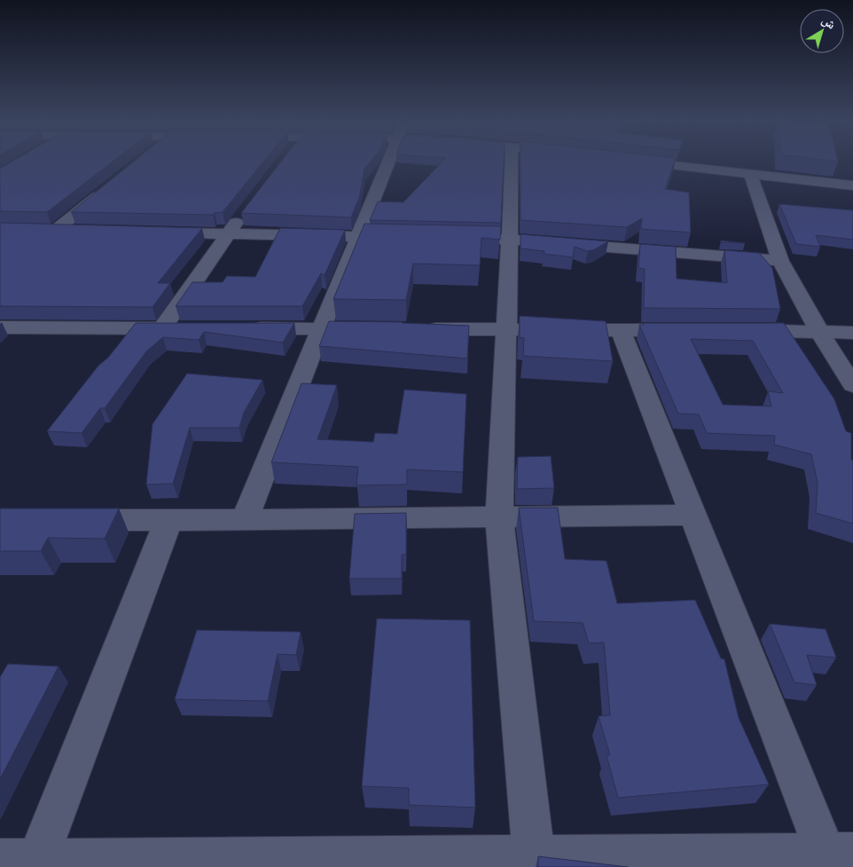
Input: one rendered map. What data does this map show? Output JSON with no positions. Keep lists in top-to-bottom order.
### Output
{
  "north": "top right"
}
